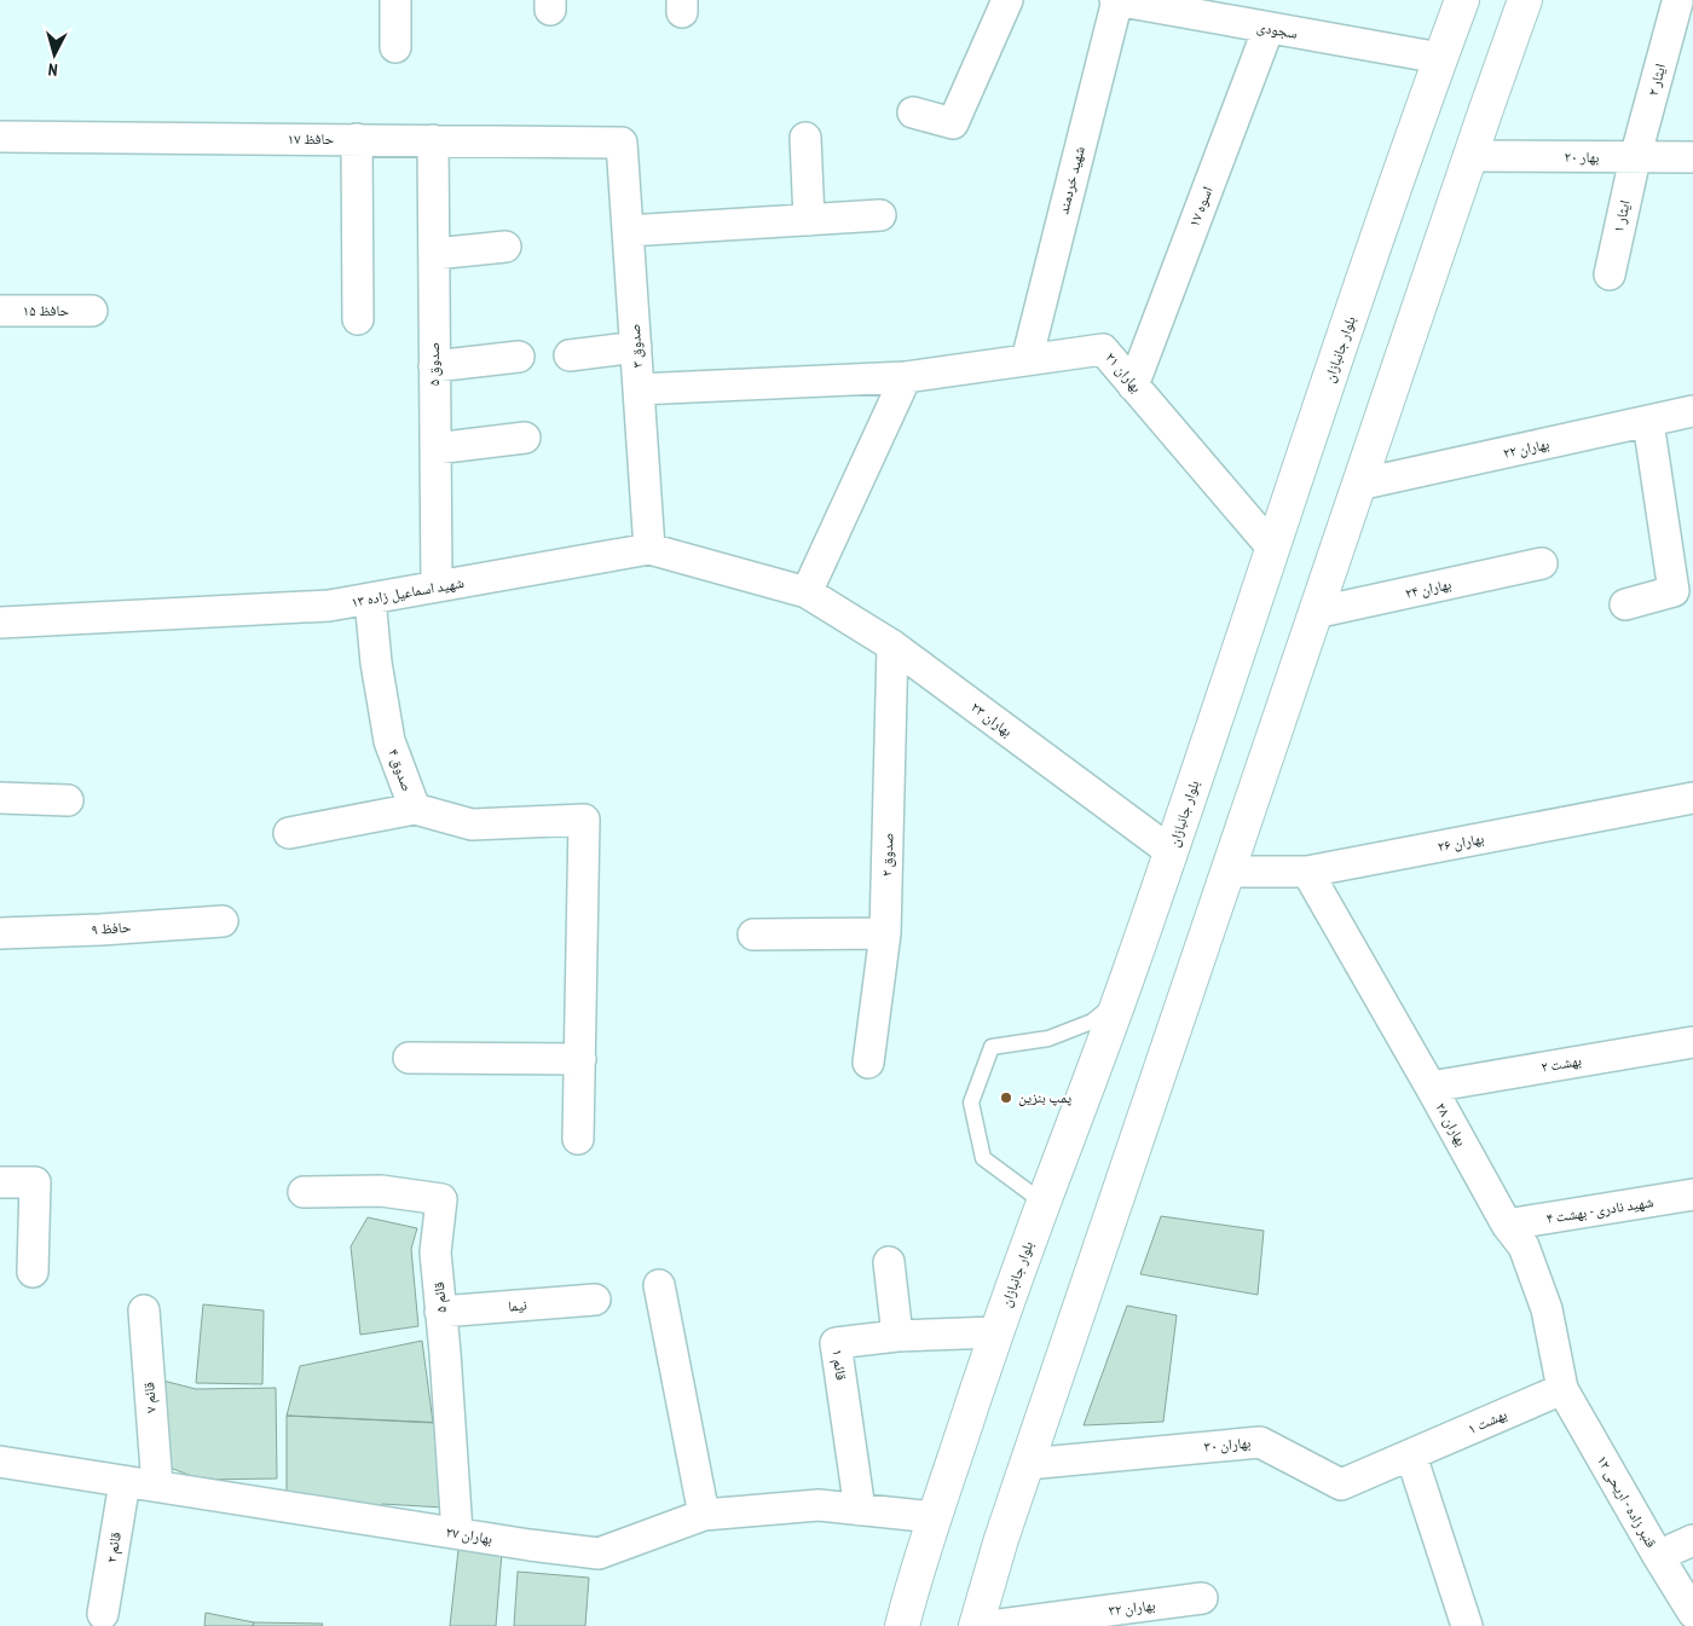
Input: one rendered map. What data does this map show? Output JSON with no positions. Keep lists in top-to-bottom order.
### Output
{
  "streets": {
    "highway": ["بلوار جانبازان"],
    "street": [
      "سجودی",
      "ایثار ۲",
      "حافظ ۱۷",
      "بهار ۲۰",
      "شهید خردمند",
      "اسوه ۱۷",
      "ایثار ۱",
      "حافظ ۱۵",
      "صدوق ۳",
      "صدوق ۵",
      "بهاران ۲۱",
      "بهاران ۲۲",
      "بهاران ۲۴",
      "شهید اسماعیل زاده ۱۳",
      "بهاران ۲۳",
      "صدوق ۴",
      "بهاران ۲۶",
      "صدوق ۲",
      "حافظ ۹",
      "بهشت ۲",
      "بهاران ۲۸",
      "شهید نادری - بهشت ۴",
      "قائم ۵",
      "نیما",
      "قائم ۱",
      "قائم ۷",
      "بهشت ۱",
      "بهاران ۳۰",
      "قنبر زاده - اریحی ۱۲",
      "بهاران ۲۷",
      "قائم ۲",
      "بهاران ۳۲"
    ]
  },
  "crossings": [
    ["سجودی", "شهید خردمند"],
    ["سجودی", "اسوه ۱۷"],
    ["سجودی", "بلوار جانبازان"],
    ["ایثار ۲", "بهار ۲۰"],
    ["ایثار ۲", "ایثار ۱"],
    ["حافظ ۱۷", "صدوق ۳"],
    ["حافظ ۱۷", "صدوق ۵"],
    ["بهار ۲۰", "ایثار ۱"],
    ["شهید خردمند", "بهاران ۲۱"],
    ["اسوه ۱۷", "بهاران ۲۱"],
    ["صدوق ۳", "بهاران ۲۱"],
    ["صدوق ۳", "شهید اسماعیل زاده ۱۳"],
    ["بلوار جانبازان", "بهاران ۲۱"],
    ["بلوار جانبازان", "بهاران ۲۳"],
    ["بلوار جانبازان", "قائم ۱"],
    ["بلوار جانبازان", "بهاران ۲۷"],
    ["صدوق ۵", "شهید اسماعیل زاده ۱۳"],
    ["شهید اسماعیل زاده ۱۳", "بهاران ۲۳"],
    ["شهید اسماعیل زاده ۱۳", "صدوق ۴"],
    ["بهاران ۲۳", "صدوق ۲"],
    ["بهاران ۲۶", "بهاران ۲۸"],
    ["بهشت ۲", "بهاران ۲۸"],
    ["بهاران ۲۸", "شهید نادری - بهشت ۴"],
    ["بهاران ۲۸", "بهشت ۱"],
    ["بهاران ۲۸", "قنبر زاده - اریحی ۱۲"],
    ["قائم ۵", "نیما"],
    ["قائم ۵", "بهاران ۲۷"],
    ["قائم ۱", "بهاران ۲۷"],
    ["قائم ۷", "بهاران ۲۷"],
    ["بهشت ۱", "بهاران ۳۰"],
    ["بهشت ۱", "قنبر زاده - اریحی ۱۲"],
    ["بهاران ۲۷", "قائم ۲"]
  ],
  "places": ["پمپ بنزین"],
  "north": "bottom"
}
